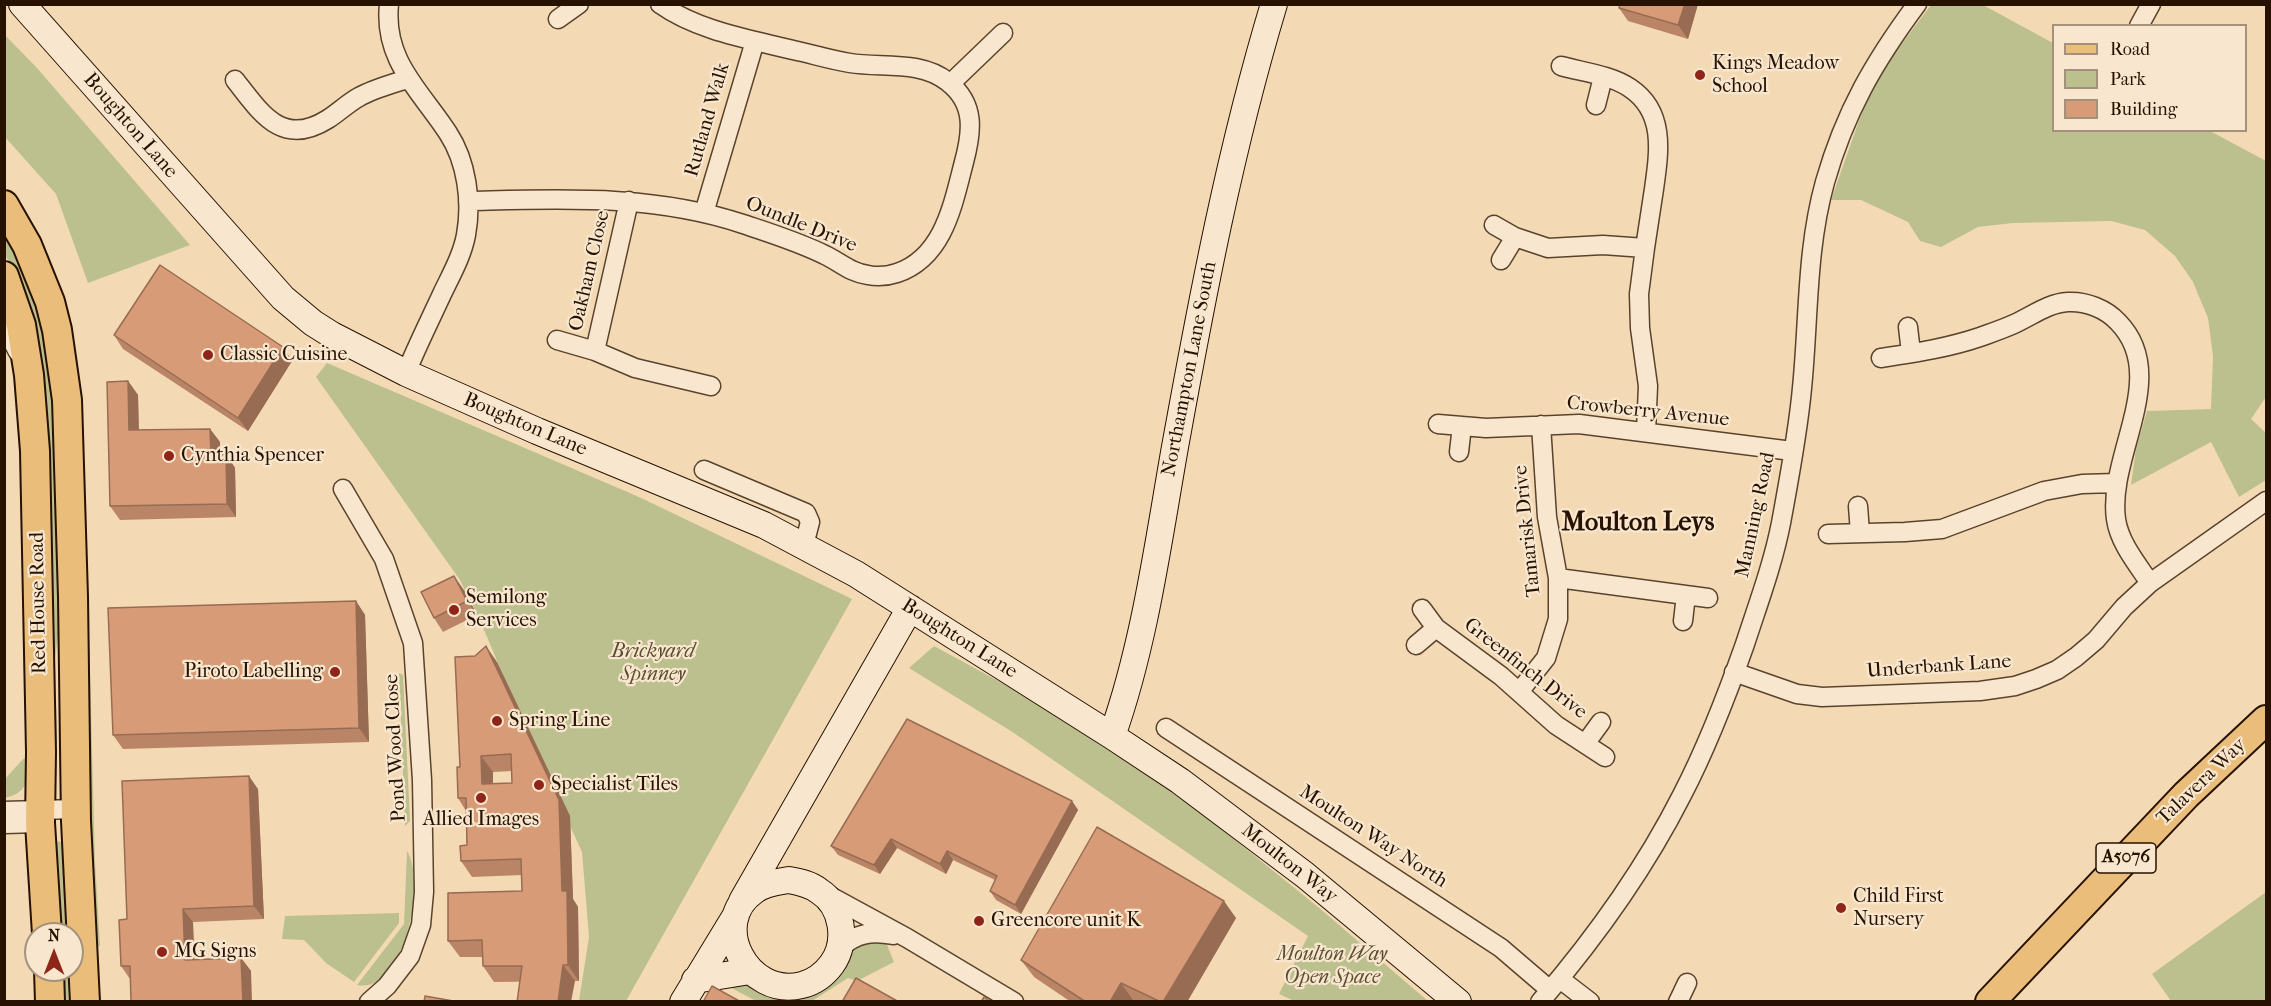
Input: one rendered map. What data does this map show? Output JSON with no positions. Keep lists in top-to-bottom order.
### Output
{
  "streets": {
    "main road": ["Red House Road", "Talavera Way", "A5076"],
    "street": [
      "Rutland Walk",
      "Boughton Lane",
      "Oundle Drive",
      "Oakham Close",
      "Northampton Lane South",
      "Crowberry Avenue",
      "Manning Road",
      "Tamarisk Drive",
      "Underbank Lane",
      "Greenfinch Drive",
      "Pond Wood Close",
      "Moulton Way North",
      "Moulton Way"
    ]
  },
  "crossings": [
    ["Rutland Walk", "Oundle Drive"],
    ["Boughton Lane", "Northampton Lane South"],
    ["Boughton Lane", "Moulton Way"],
    ["Oundle Drive", "Oakham Close"],
    ["Northampton Lane South", "Moulton Way"],
    ["Crowberry Avenue", "Manning Road"],
    ["Crowberry Avenue", "Tamarisk Drive"],
    ["Manning Road", "Underbank Lane"],
    ["Manning Road", "Moulton Way North"],
    ["Tamarisk Drive", "Greenfinch Drive"]
  ],
  "districts": ["Moulton Leys"],
  "parks": ["Brickyard Spinney", "Moulton Way Open Space"],
  "places": [
    "Kings Meadow School",
    "Classic Cuisine",
    "Cynthia Spencer",
    "Semilong Services",
    "Piroto Labelling",
    "Spring Line",
    "Specialist Tiles",
    "Allied Images",
    "Child First Nursery",
    "Greencore unit K",
    "MG Signs"
  ],
  "legend": ["Road", "Park", "Building"],
  "north": "top"
}
